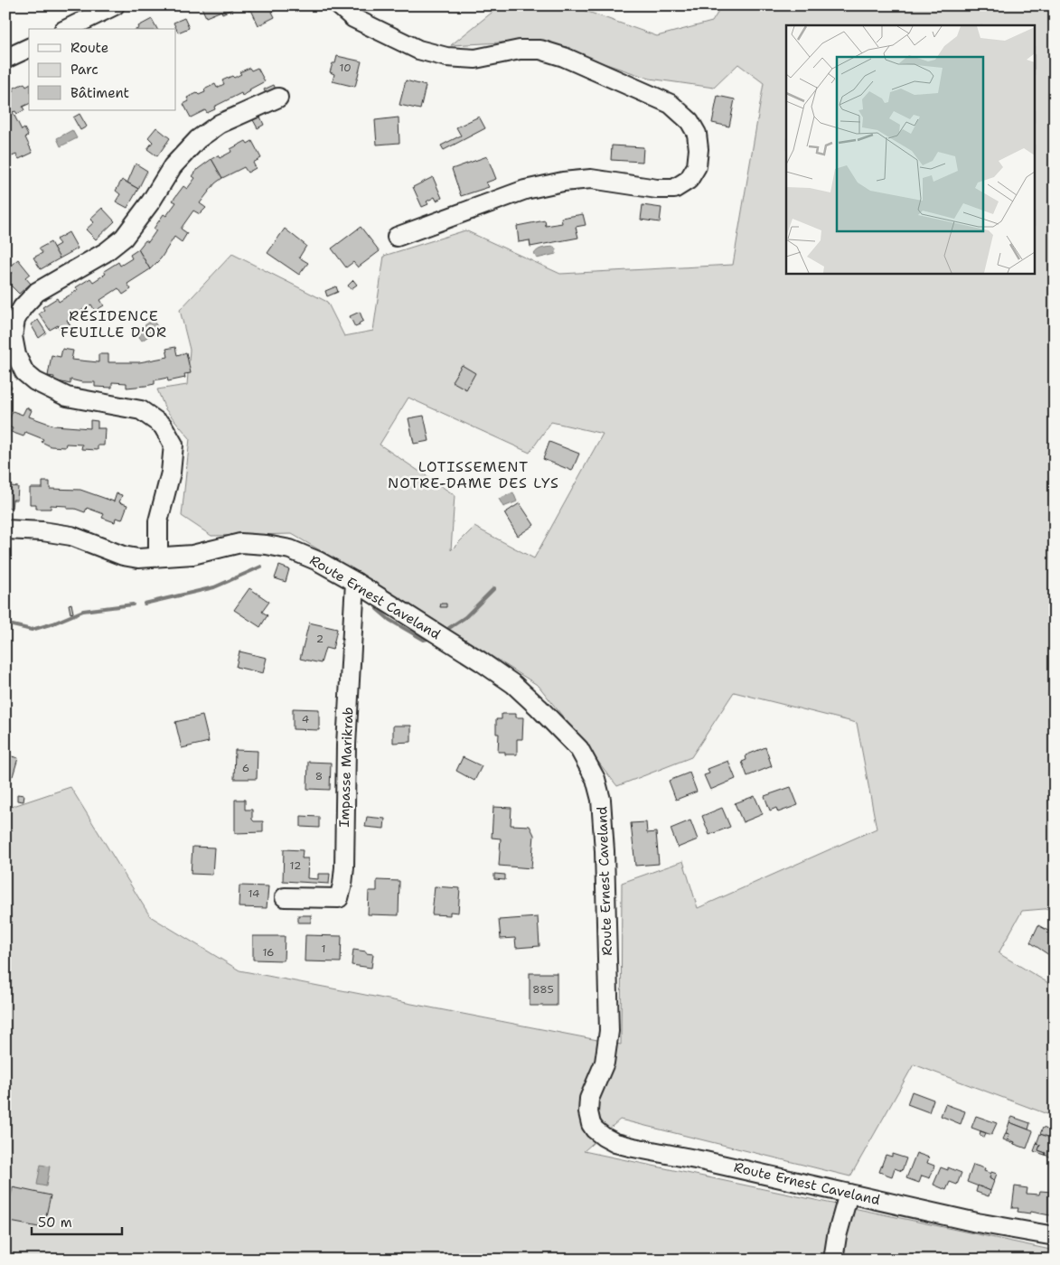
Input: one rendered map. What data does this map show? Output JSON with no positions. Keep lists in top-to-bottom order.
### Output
{
  "streets": {
    "street": ["Route Ernest Caveland", "Impasse Marikrab"]
  },
  "crossings": [
    ["Route Ernest Caveland", "Impasse Marikrab"]
  ],
  "districts": ["RÉSIDENCE FEUILLE D'OR", "LOTISSEMENT NOTRE-DAME DES LYS"],
  "house_numbers": [
    "10",
    "2",
    "4",
    "6",
    "8",
    "12",
    "14",
    "1",
    "16",
    "885"
  ],
  "legend": ["Route", "Parc", "Bâtiment"],
  "scale_bar": "50 m"
}
